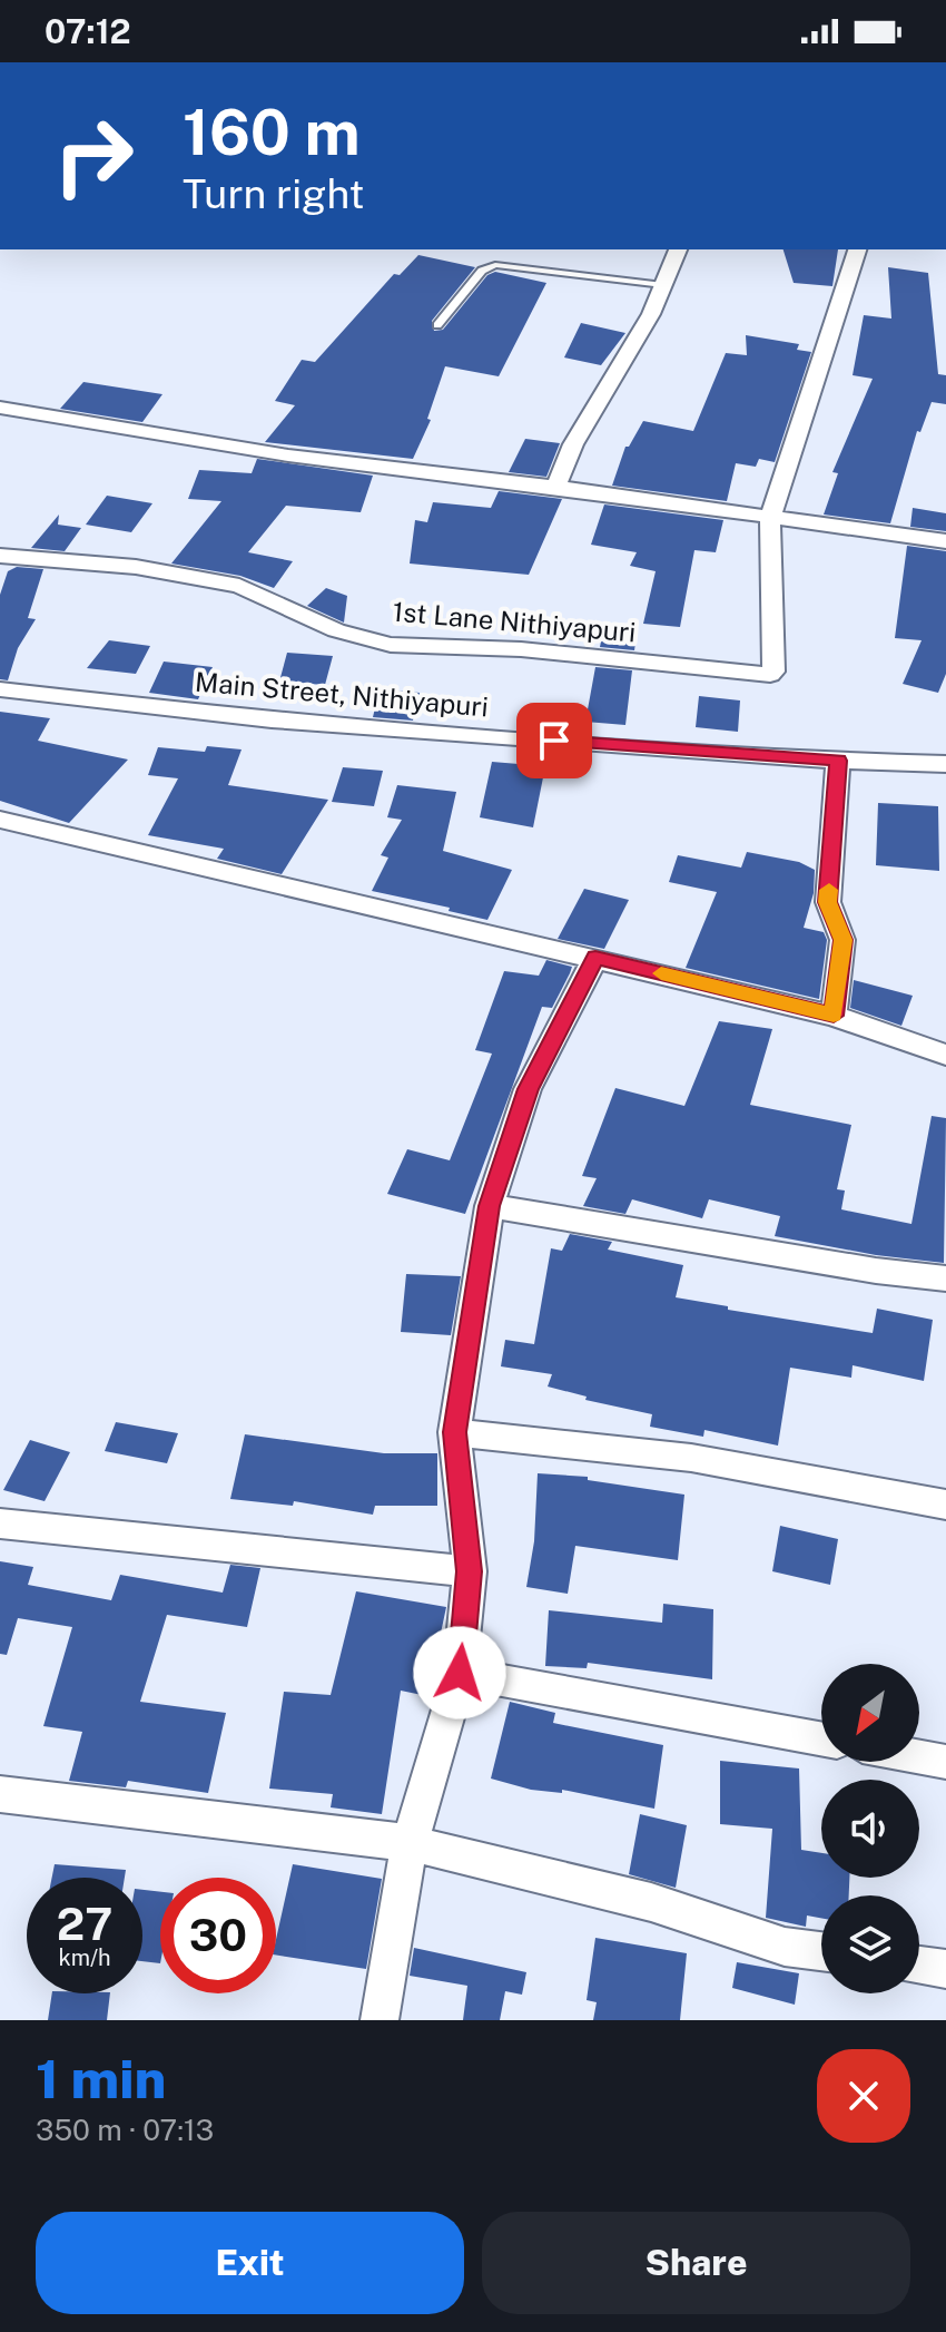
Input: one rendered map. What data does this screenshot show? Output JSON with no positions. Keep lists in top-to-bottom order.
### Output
{
  "streets": {
    "street": ["1st Lane Nithiyapuri", "Main Street, Nithiyapuri"]
  },
  "north": "bottom left",
  "page": {
    "status": "07:12",
    "turn": ["160 m", "Turn right"],
    "speed": "27 km/h",
    "limit": "30",
    "heading": ["1 min", "350 m · 07:13"],
    "buttons": ["Exit", "Share"]
  }
}
